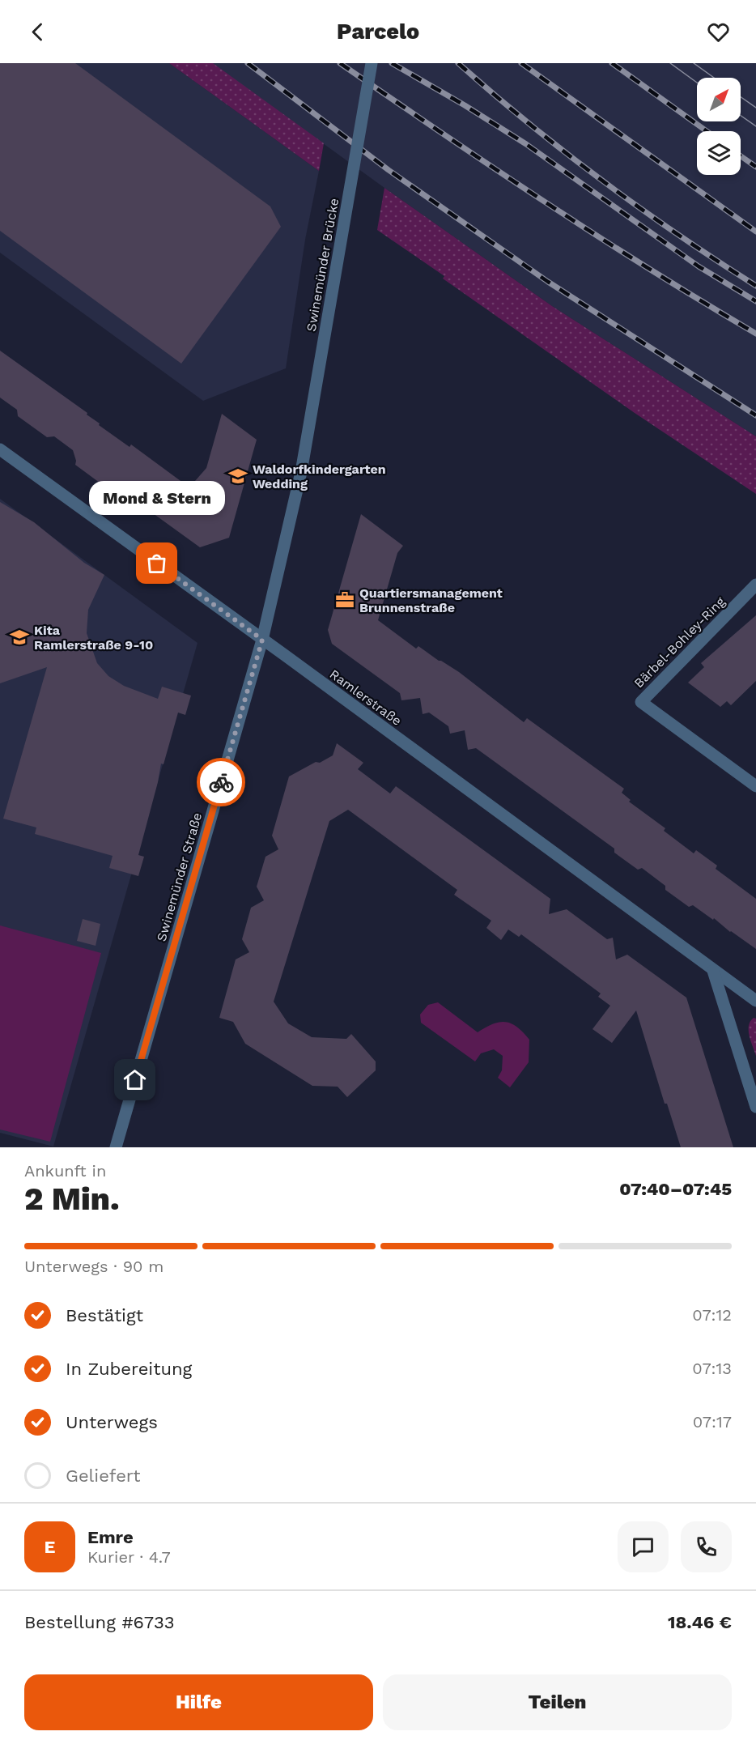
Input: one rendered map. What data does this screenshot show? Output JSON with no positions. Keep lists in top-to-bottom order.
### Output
{
  "streets": {
    "street": [
      "Swinemünder Brücke",
      "Bärbel-Bohley-Ring",
      "Ramlerstraße",
      "Swinemünder Straße"
    ]
  },
  "crossings": [
    ["Swinemünder Brücke", "Swinemünder Straße"],
    ["Ramlerstraße", "Swinemünder Straße"]
  ],
  "places": {
    "school or university": ["Waldorfkindergarten Wedding", "Kita Ramlerstraße 9-10"],
    "other": ["Mond & Stern"],
    "office": ["Quartiersmanagement Brunnenstraße"]
  },
  "north": "top right",
  "page": {
    "header": "Parcelo",
    "bubble": "Mond & Stern",
    "heading": ["2 Min.", "Ankunft in", "07:40–07:45"],
    "panel": [
      "Emre",
      "Kurier · 4.7",
      "Bestellung #6733",
      "18.46 €"
    ],
    "bar": "Unterwegs · 90 m",
    "list": [
      ["Bestätigt", "07:12"],
      ["In Zubereitung", "07:13"],
      ["Unterwegs", "07:17"],
      "Geliefert"
    ],
    "round": "E",
    "buttons": ["Hilfe", "Teilen"]
  }
}
